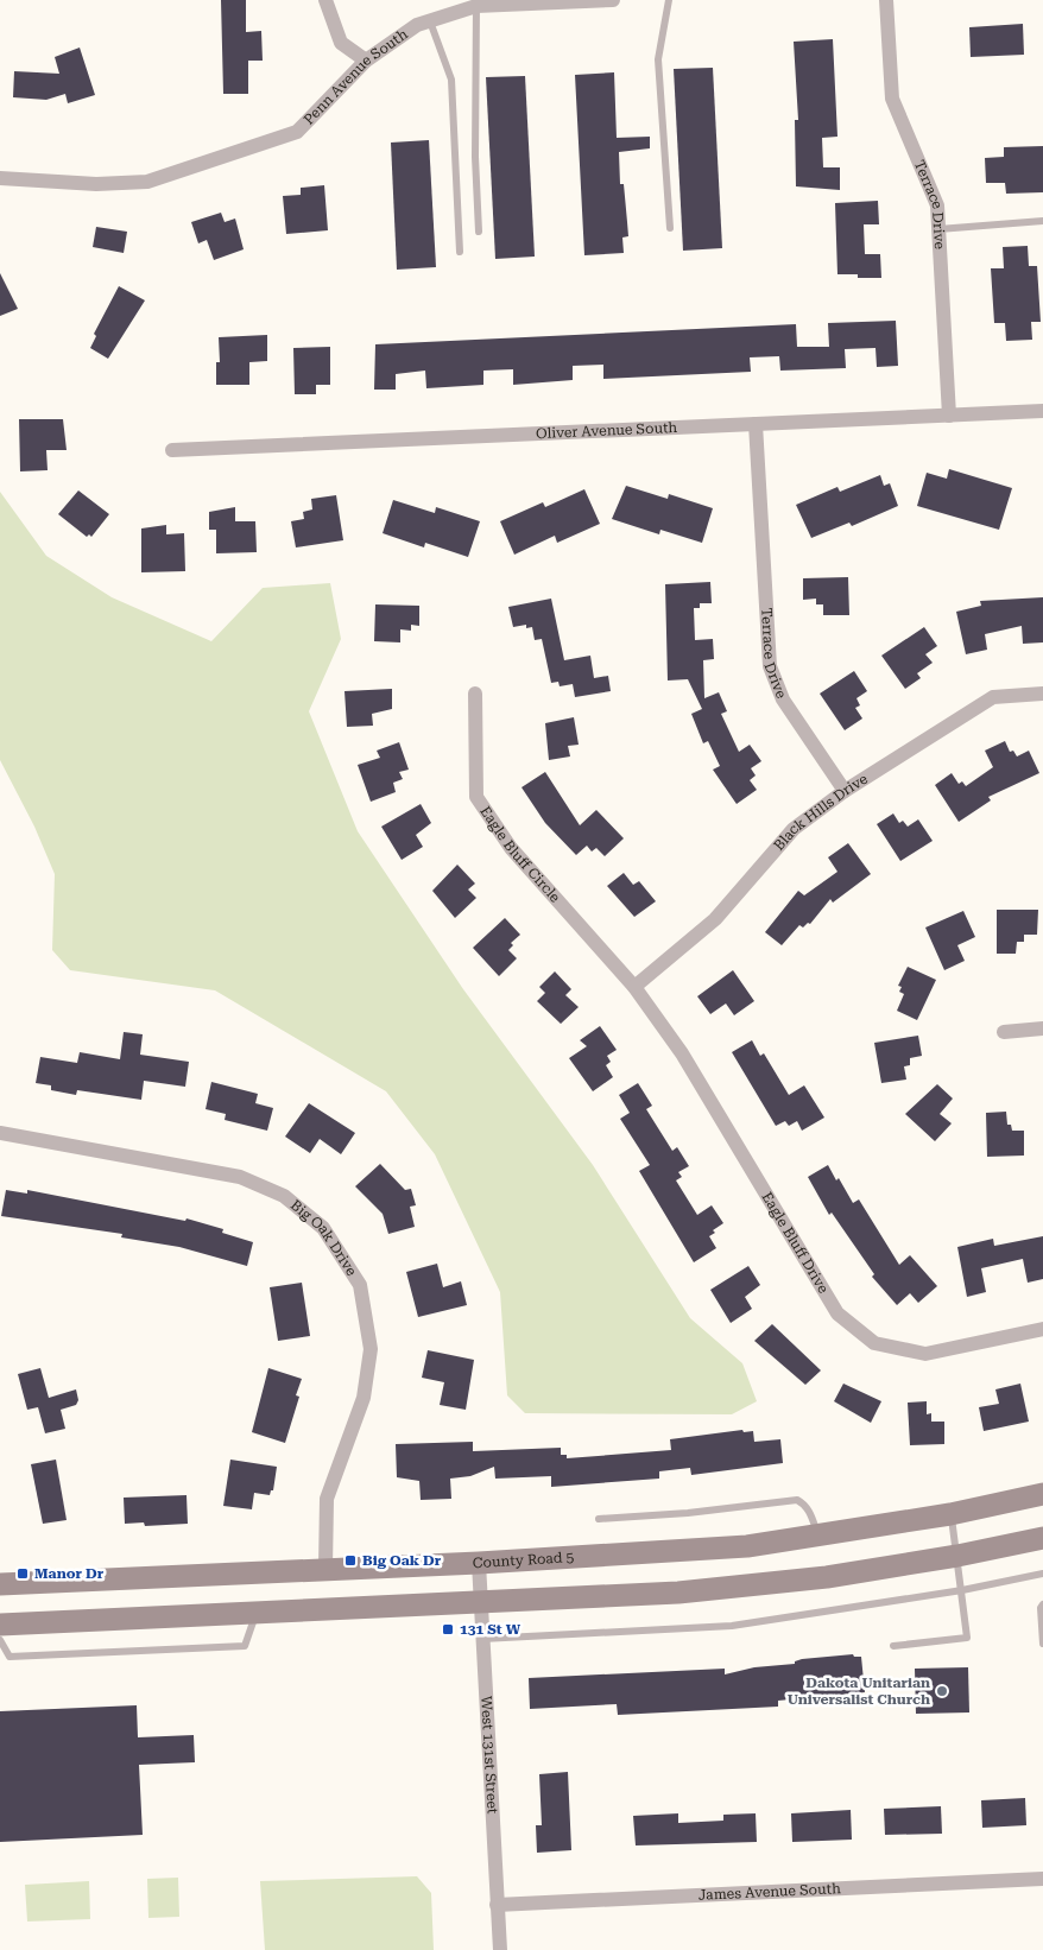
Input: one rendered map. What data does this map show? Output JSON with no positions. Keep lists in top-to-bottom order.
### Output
{
  "streets": {
    "main road": ["County Road 5"],
    "street": [
      "Penn Avenue South",
      "Terrace Drive",
      "Oliver Avenue South",
      "Black Hills Drive",
      "Eagle Bluff Circle",
      "Big Oak Drive",
      "Eagle Bluff Drive",
      "West 131st Street",
      "James Avenue South"
    ]
  },
  "crossings": [
    ["Terrace Drive", "Oliver Avenue South"],
    ["Terrace Drive", "Black Hills Drive"],
    ["Black Hills Drive", "Eagle Bluff Circle"],
    ["Black Hills Drive", "Eagle Bluff Drive"],
    ["Eagle Bluff Circle", "Eagle Bluff Drive"],
    ["Big Oak Drive", "County Road 5"],
    ["County Road 5", "West 131st Street"],
    ["West 131st Street", "James Avenue South"]
  ],
  "places": {
    "transit": ["Big Oak Dr", "Manor Dr", "131 St W"],
    "other": ["Dakota Unitarian Universalist Church"]
  }
}
